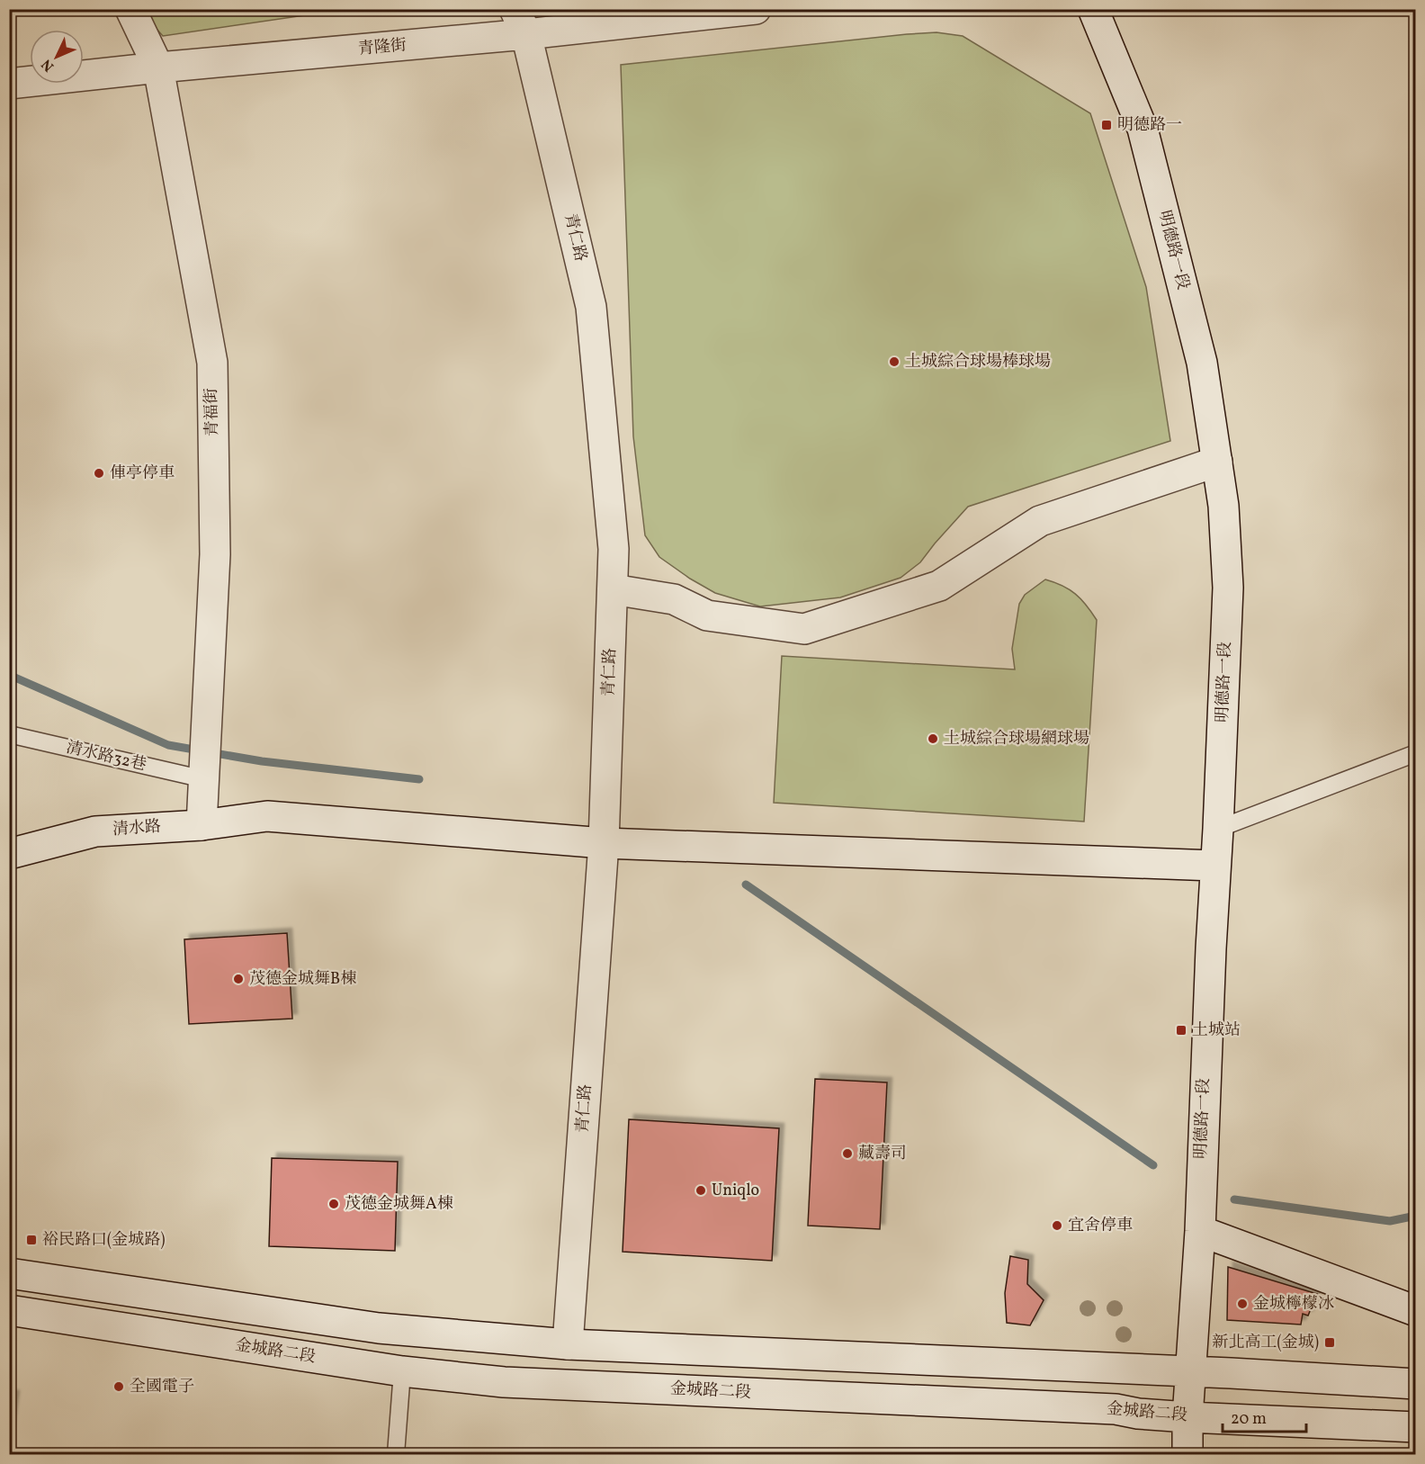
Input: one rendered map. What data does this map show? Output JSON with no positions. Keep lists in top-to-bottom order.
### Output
{
  "streets": {
    "street": [
      "青隆街",
      "青仁路",
      "明德路一段",
      "青福街",
      "清水路",
      "金城路二段"
    ],
    "lane": ["清水路32巷"]
  },
  "crossings": [
    ["青隆街", "青仁路"],
    ["青隆街", "青福街"],
    ["青仁路", "清水路"],
    ["明德路一段", "清水路"],
    ["明德路一段", "金城路二段"],
    ["青福街", "清水路32巷"],
    ["青福街", "清水路"]
  ],
  "places": {
    "transit": [
      "明德路一",
      "土城站",
      "裕民路口(金城路)",
      "新北高工(金城)"
    ],
    "other": [
      "土城綜合球場棒球場",
      "俥亭停車",
      "土城綜合球場網球場",
      "茂德金城舞B棟",
      "藏壽司",
      "Uniqlo",
      "茂德金城舞A棟",
      "宜舍停車",
      "金城檸檬冰",
      "全國電子"
    ]
  },
  "scale_bar": "20 m",
  "north": "bottom left"
}
